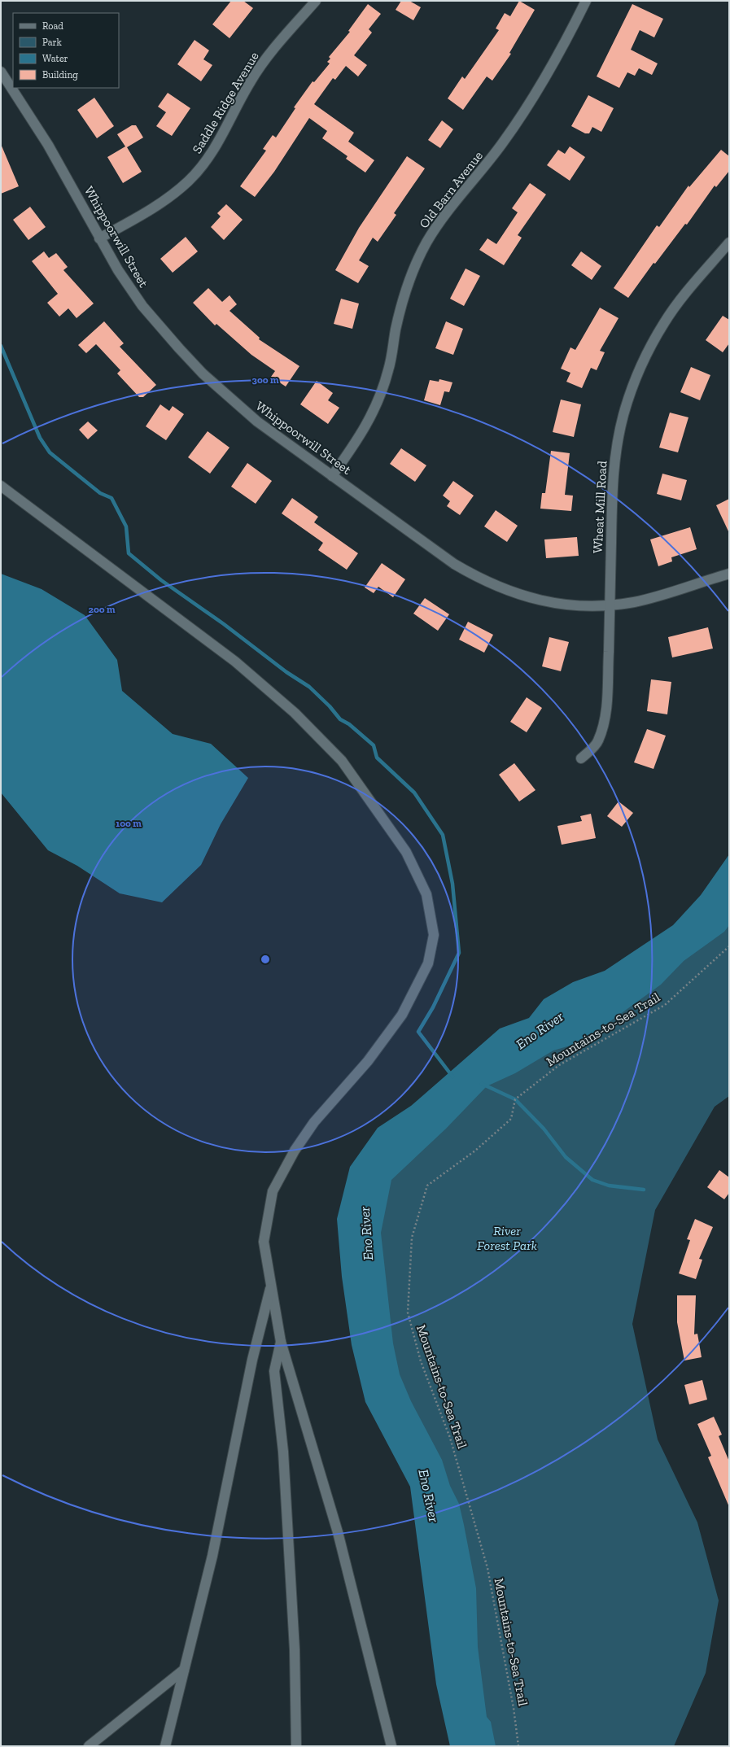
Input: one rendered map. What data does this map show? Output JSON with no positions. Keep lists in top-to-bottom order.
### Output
{
  "streets": {
    "street": [
      "Saddle Ridge Avenue",
      "Old Barn Avenue",
      "Whippoorwill Street",
      "Wheat Mill Road"
    ],
    "path": ["Mountains-to-Sea Trail"]
  },
  "crossings": [
    ["Saddle Ridge Avenue", "Whippoorwill Street"],
    ["Old Barn Avenue", "Whippoorwill Street"],
    ["Whippoorwill Street", "Wheat Mill Road"]
  ],
  "water": ["Eno River"],
  "parks": ["River Forest Park"],
  "legend": [
    "Road",
    "Park",
    "Water",
    "Building"
  ],
  "rings": ["300 m", "200 m", "100 m"]
}
